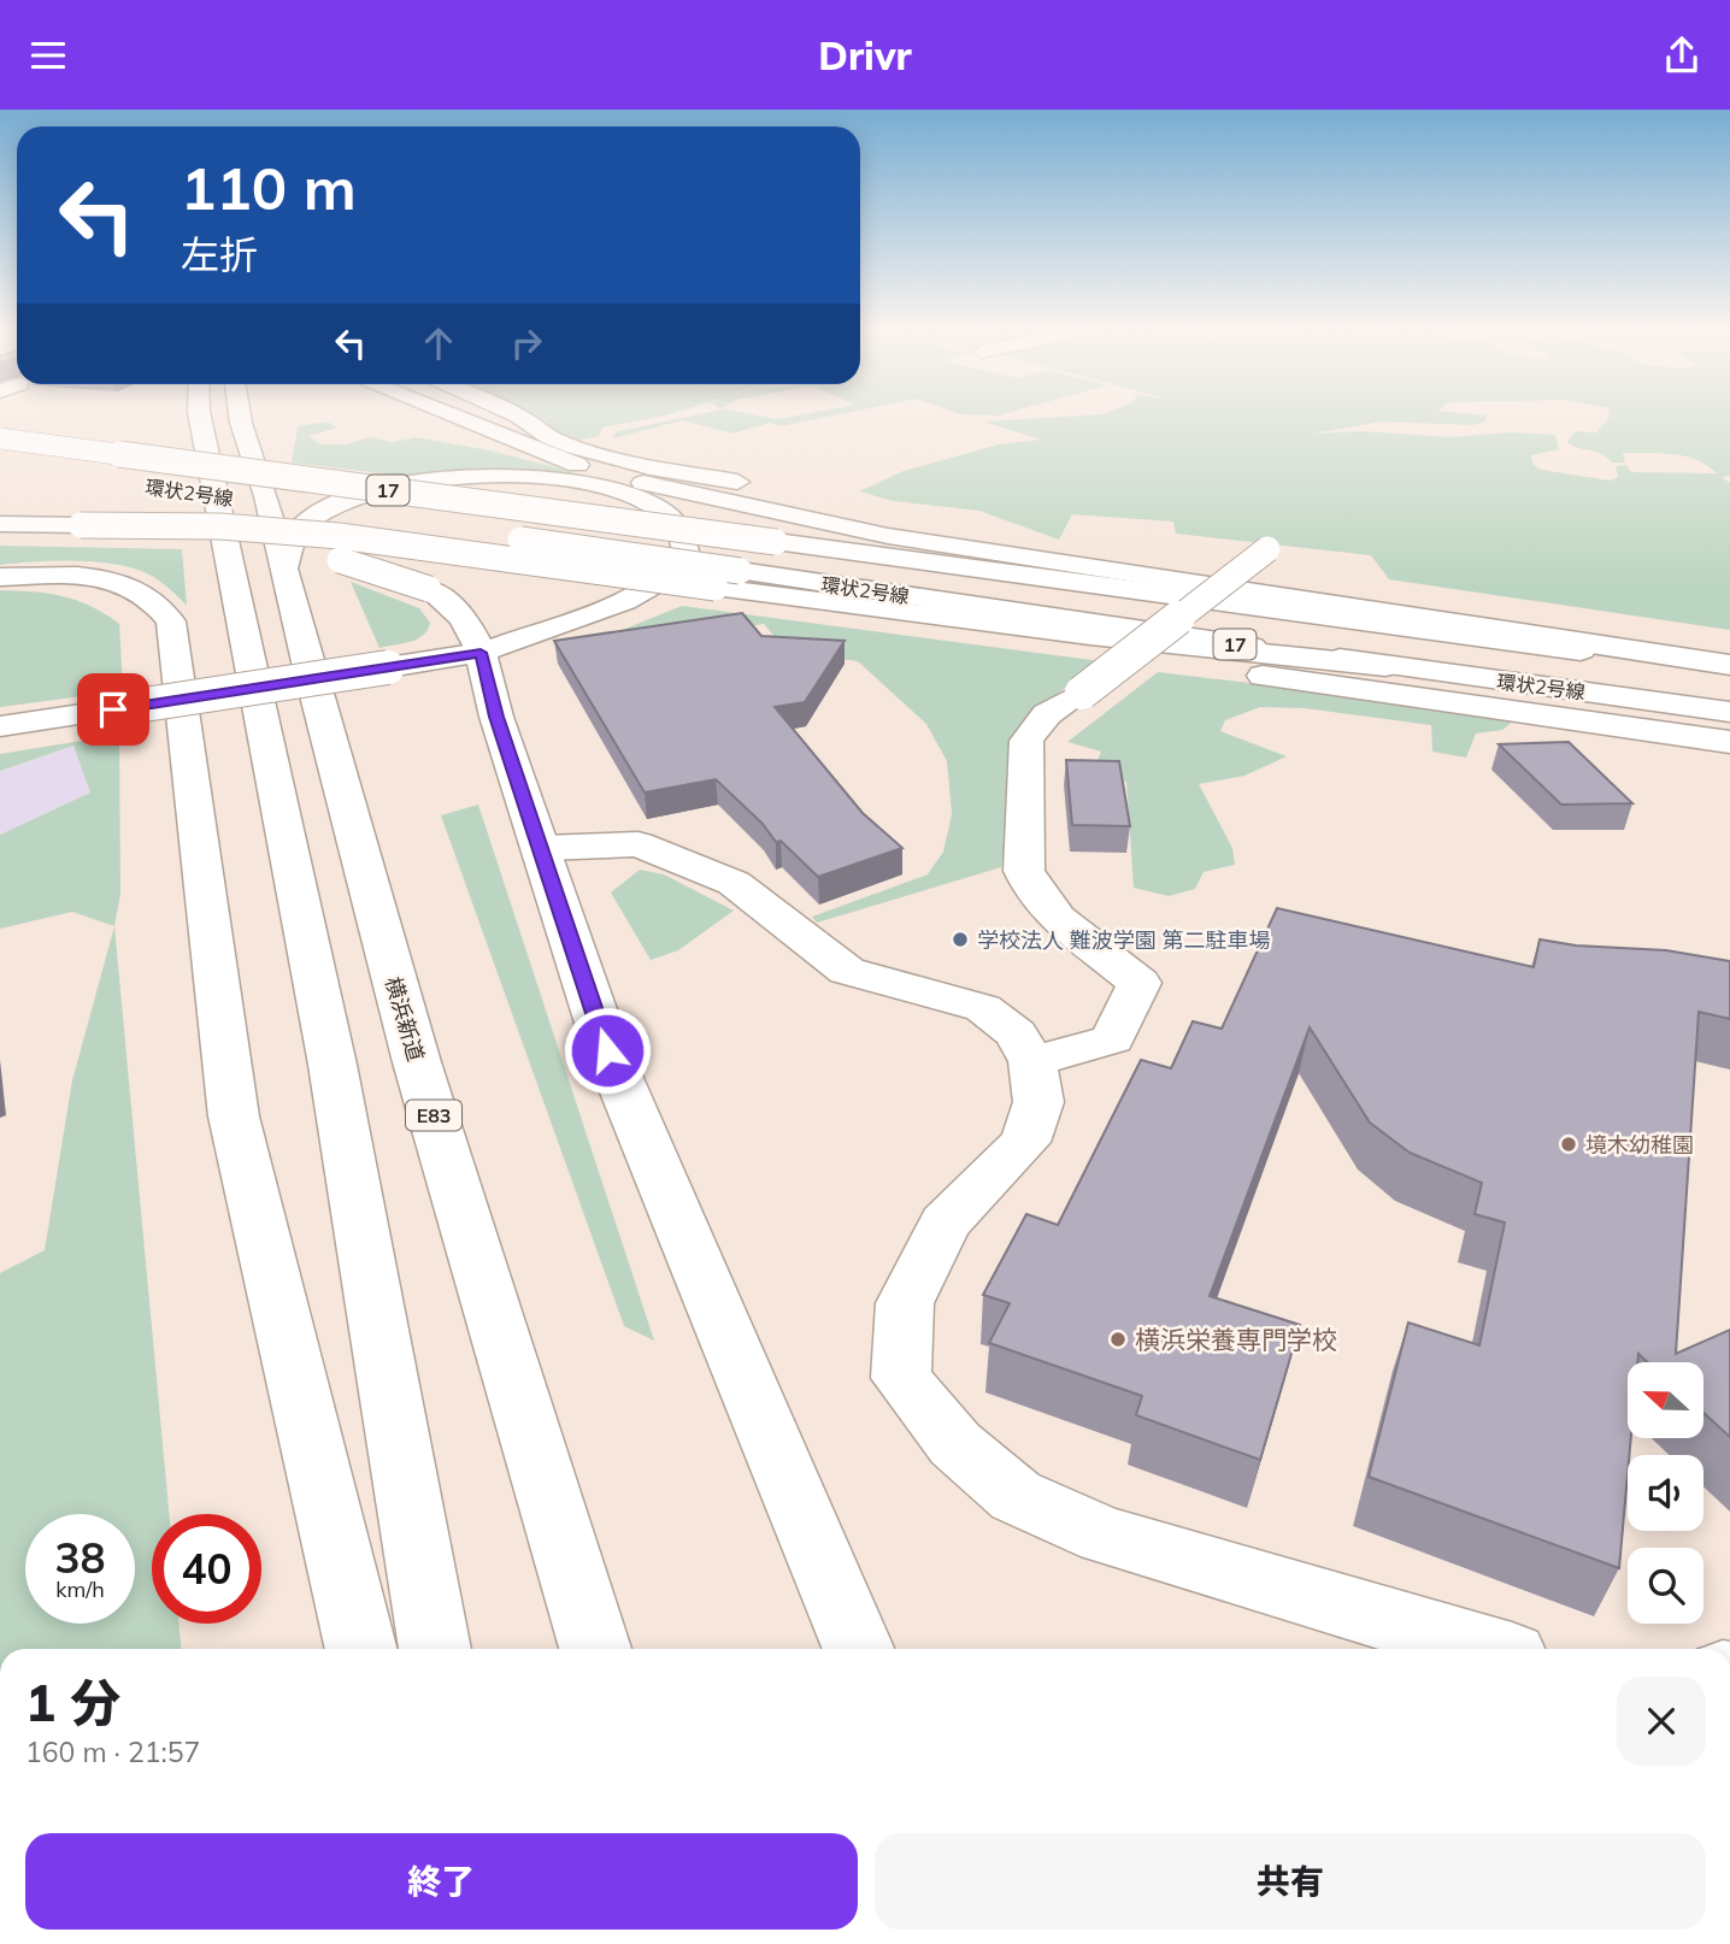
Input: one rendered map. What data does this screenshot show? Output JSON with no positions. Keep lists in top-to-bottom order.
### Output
{
  "streets": {
    "main road": [
      "17",
      "環状2号線",
      "横浜新道",
      "E83"
    ]
  },
  "places": ["学校法人 難波学園 第二駐車場", "境木幼稚園", "横浜栄養専門学校"],
  "north": "left",
  "page": {
    "header": "Drivr",
    "turn": ["110 m", "左折"],
    "speed": "38 km/h",
    "limit": "40",
    "heading": ["1 分", "160 m · 21:57"],
    "buttons": ["終了", "共有"]
  }
}
